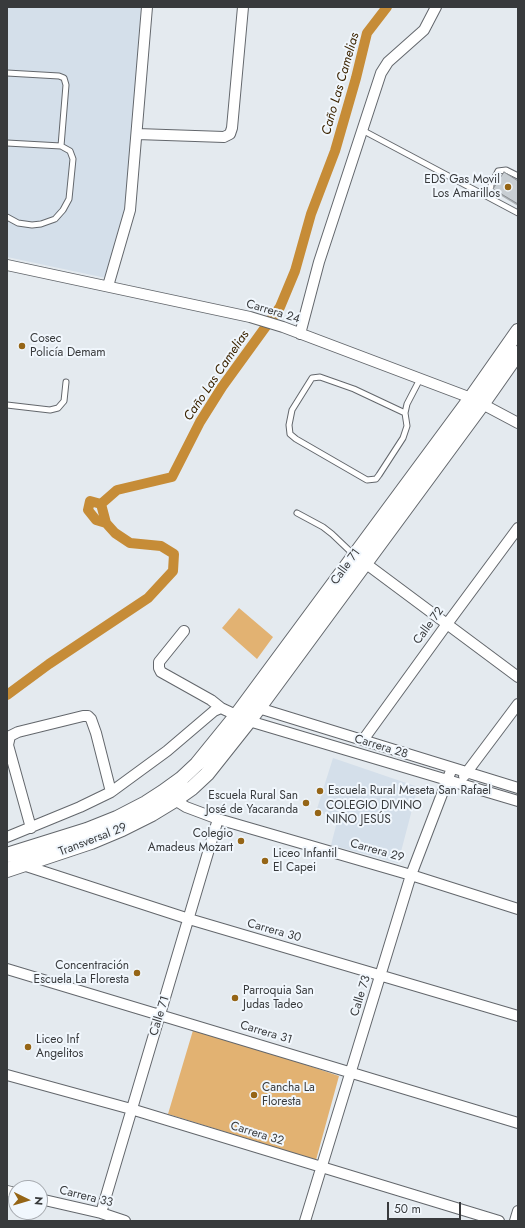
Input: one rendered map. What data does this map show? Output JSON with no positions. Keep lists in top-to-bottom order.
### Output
{
  "streets": {
    "main road": ["Calle 71", "Transversal 29"],
    "street": [
      "Carrera 24",
      "Calle 72",
      "Carrera 28",
      "Carrera 29",
      "Carrera 30",
      "Calle 73",
      "Carrera 31",
      "Carrera 32",
      "Carrera 33"
    ]
  },
  "crossings": [
    ["Carrera 24", "Calle 71"],
    ["Calle 71", "Carrera 28"],
    ["Calle 71", "Transversal 29"],
    ["Calle 71", "Carrera 29"],
    ["Calle 71", "Carrera 30"],
    ["Calle 71", "Carrera 31"],
    ["Calle 71", "Carrera 32"],
    ["Calle 71", "Carrera 33"],
    ["Calle 72", "Carrera 28"],
    ["Carrera 28", "Calle 73"],
    ["Transversal 29", "Carrera 29"],
    ["Transversal 29", "Carrera 30"],
    ["Carrera 29", "Calle 73"],
    ["Carrera 30", "Calle 73"],
    ["Calle 73", "Carrera 31"],
    ["Calle 73", "Carrera 32"]
  ],
  "water": ["Caño Las Camelias"],
  "places": [
    "EDS Gas Movil Los Amarillos",
    "Cosec Policía Demam",
    "Escuela Rural Meseta San Rafael",
    "Escuela Rural San José de Yacaranda",
    "COLEGIO DIVINO NIÑO JESÚS",
    "Colegio Amadeus Mozart",
    "Liceo Infantil El Capei",
    "Concentración Escuela La Floresta",
    "Parroquia San Judas Tadeo",
    "Liceo Inf Angelitos",
    "Cancha La Floresta"
  ],
  "scale_bar": "50 m",
  "north": "right"
}
